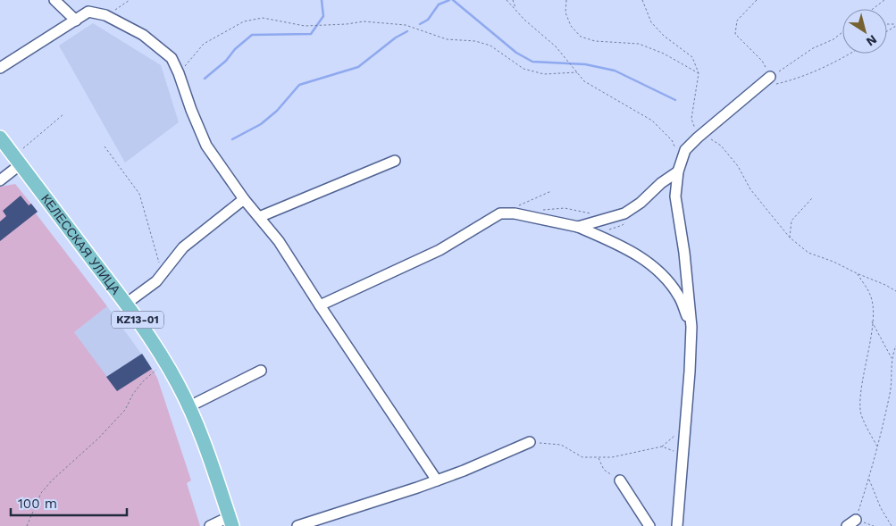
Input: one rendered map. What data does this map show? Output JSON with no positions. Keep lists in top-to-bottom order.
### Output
{
  "streets": {
    "main road": ["КЕЛЕССКАЯ УЛИЦА", "KZ13-01"]
  },
  "scale_bar": "100 m",
  "north": "bottom right"
}
